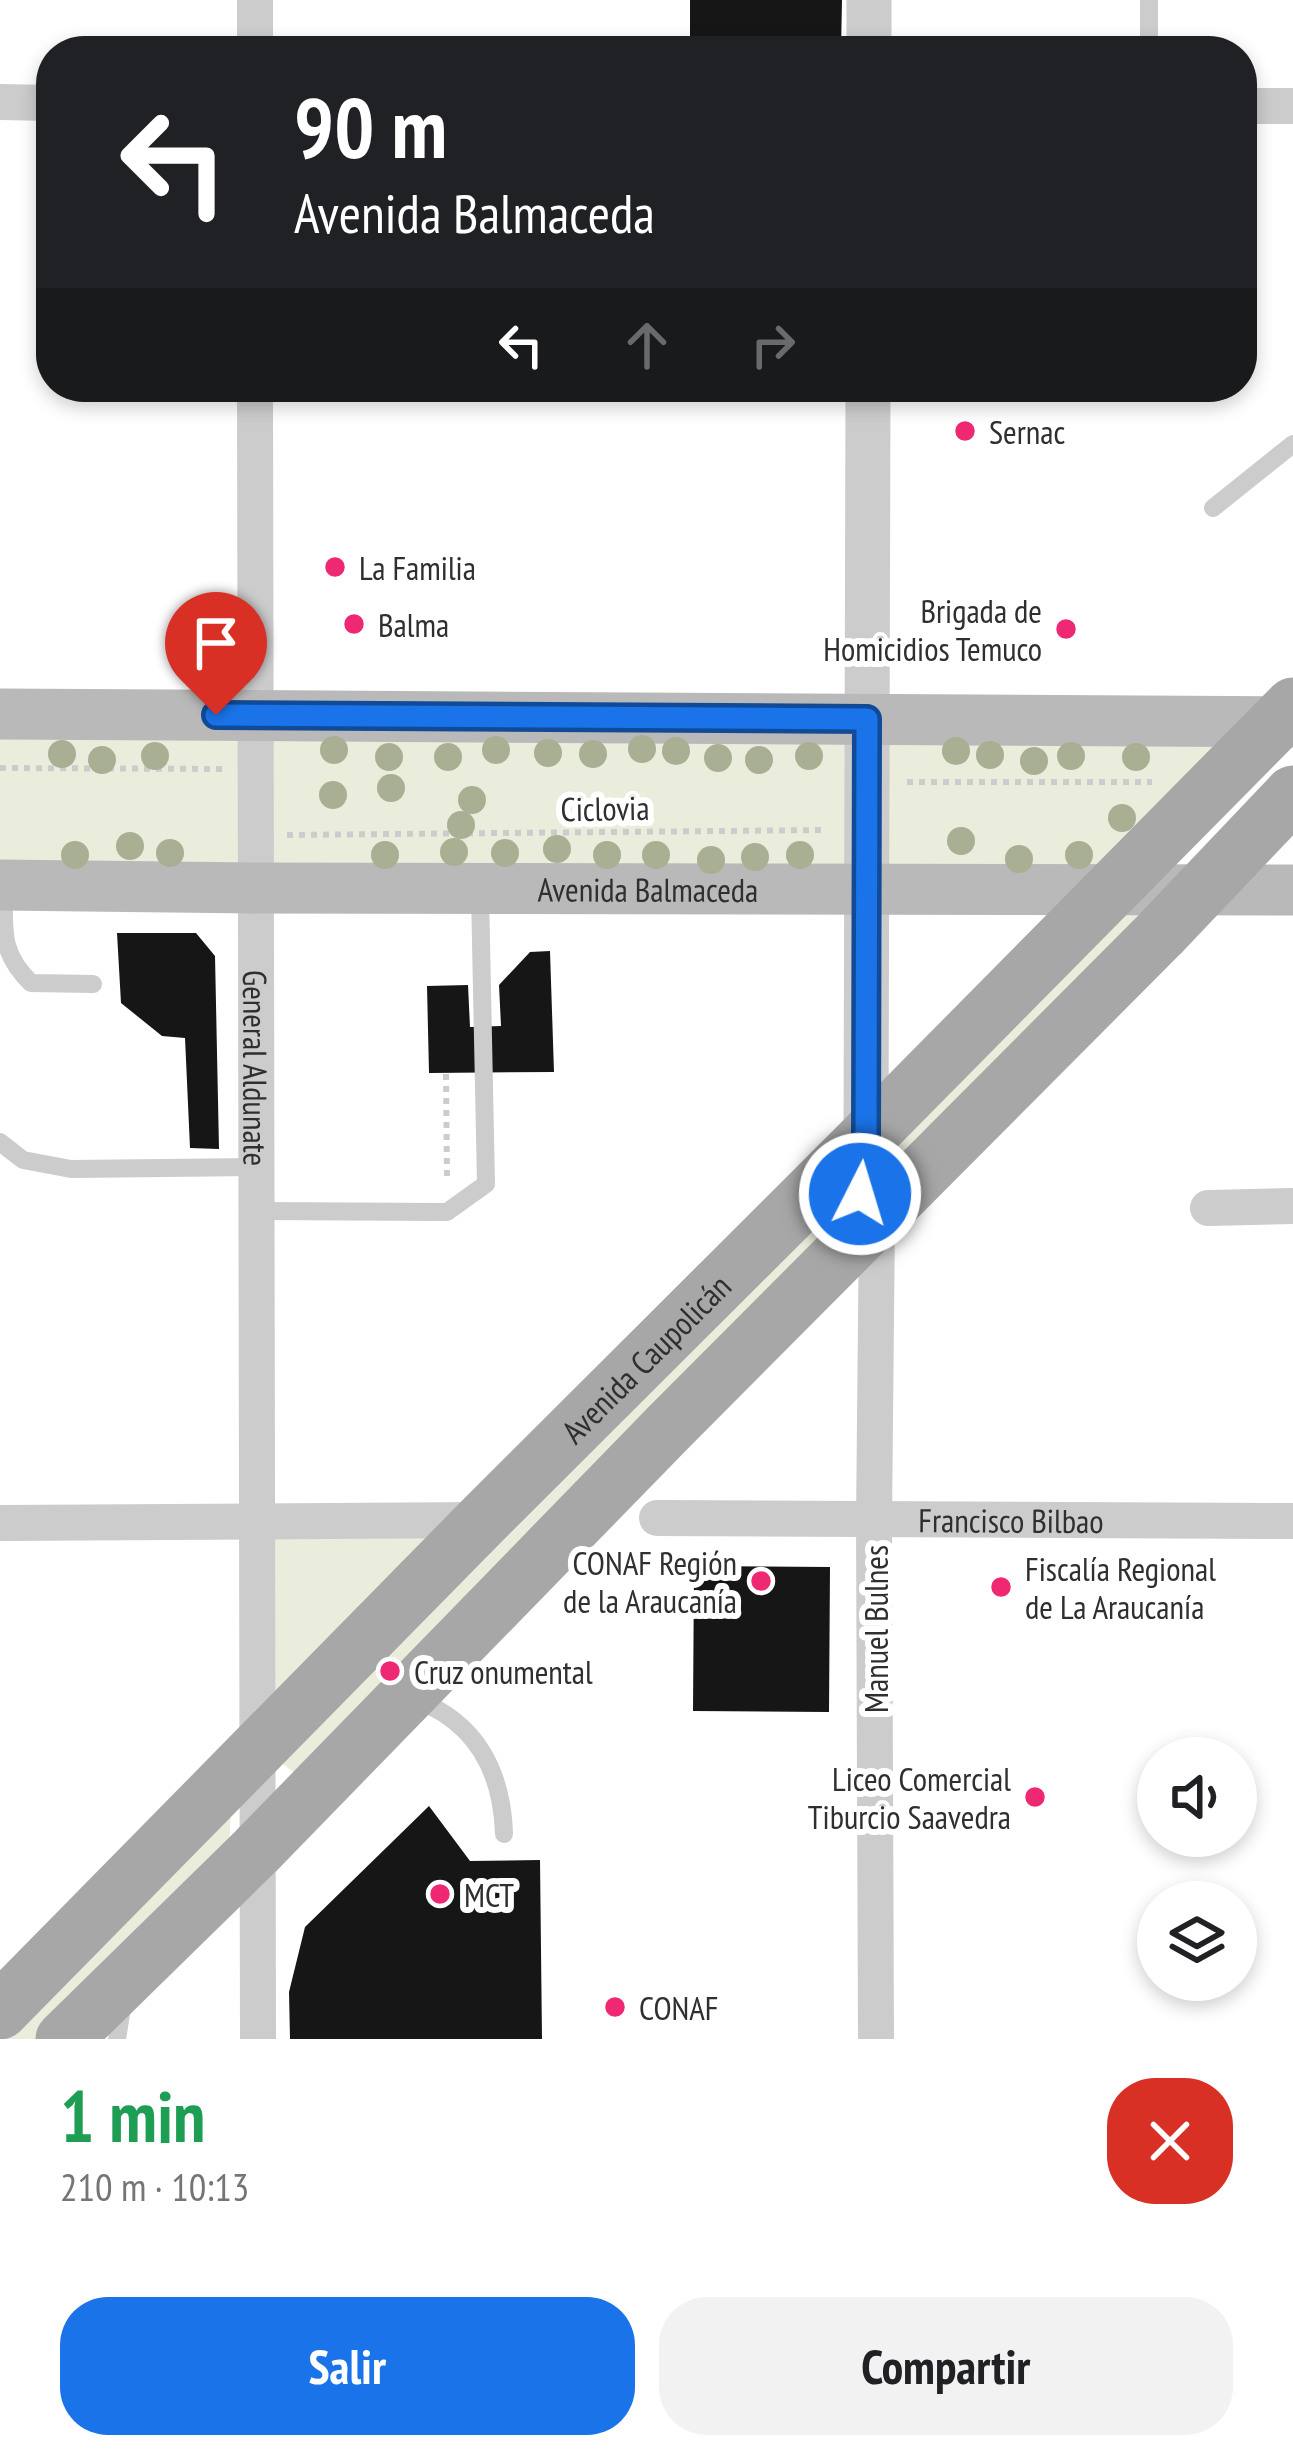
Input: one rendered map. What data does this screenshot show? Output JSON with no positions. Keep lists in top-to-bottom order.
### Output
{
  "streets": {
    "main road": ["Avenida Balmaceda", "Avenida Caupolicán"],
    "street": ["General Aldunate", "Francisco Bilbao", "Manuel Bulnes"],
    "path": ["Ciclovia"]
  },
  "crossings": [
    ["Avenida Balmaceda", "General Aldunate"],
    ["Avenida Balmaceda", "Avenida Caupolicán"],
    ["General Aldunate", "Avenida Caupolicán"],
    ["Avenida Caupolicán", "Manuel Bulnes"],
    ["Francisco Bilbao", "Manuel Bulnes"]
  ],
  "places": [
    "Sernac",
    "La Familia",
    "Balma",
    "Brigada de Homicidios Temuco",
    "CONAF Región de la Araucanía",
    "Fiscalía Regional de La Araucanía",
    "Cruz onumental",
    "Liceo Comercial Tiburcio Saavedra",
    "MCT",
    "CONAF"
  ],
  "page": {
    "turn": ["90 m", "Avenida Balmaceda"],
    "heading": ["1 min", "210 m · 10:13"],
    "buttons": ["Salir", "Compartir"]
  }
}
